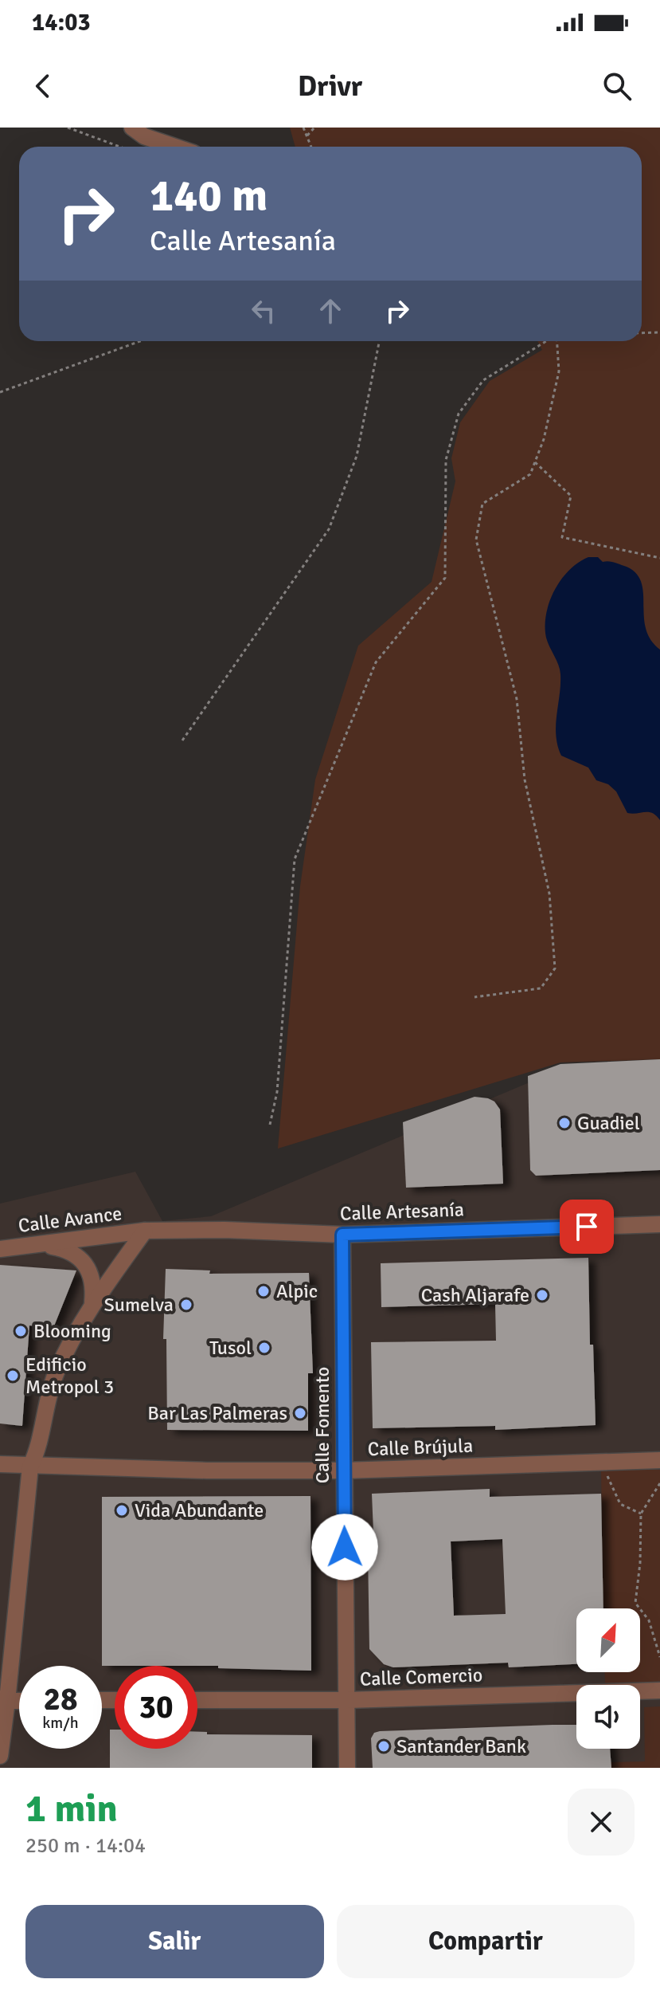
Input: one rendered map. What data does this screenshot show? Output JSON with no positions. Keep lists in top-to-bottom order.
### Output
{
  "streets": {
    "street": [
      "Calle Artesanía",
      "Calle Avance",
      "Calle Fomento",
      "Calle Brújula",
      "Calle Comercio"
    ]
  },
  "crossings": [
    ["Calle Artesanía", "Calle Avance"],
    ["Calle Artesanía", "Calle Fomento"],
    ["Calle Fomento", "Calle Brújula"],
    ["Calle Fomento", "Calle Comercio"]
  ],
  "places": [
    "Guadiel",
    "Alpic",
    "Cash Aljarafe",
    "Sumelva",
    "Blooming",
    "Tusol",
    "Edificio Metropol 3",
    "Bar Las Palmeras",
    "Vida Abundante",
    "Santander Bank"
  ],
  "north": "top right",
  "page": {
    "status": "14:03",
    "header": "Drivr",
    "turn": ["140 m", "Calle Artesanía"],
    "speed": "28 km/h",
    "limit": "30",
    "heading": ["1 min", "250 m · 14:04"],
    "buttons": ["Salir", "Compartir"]
  }
}
